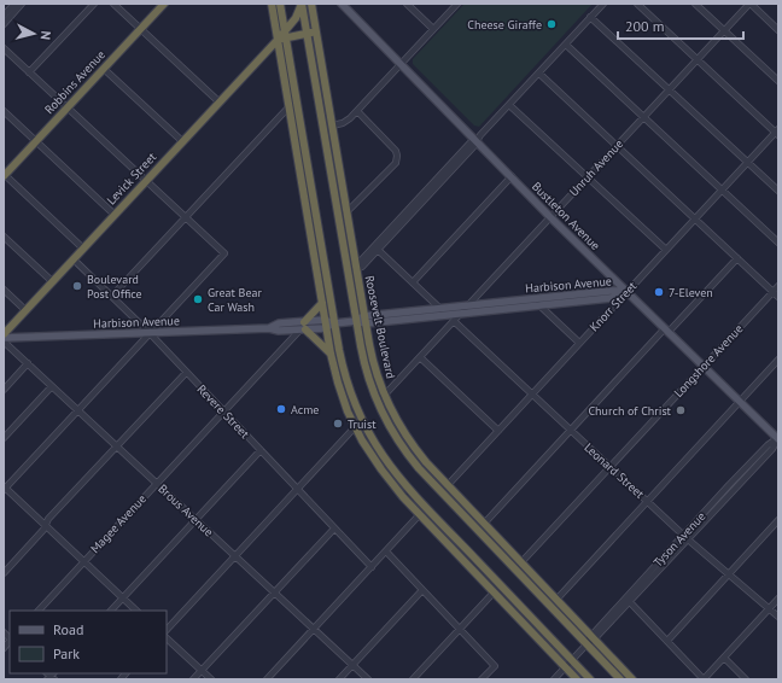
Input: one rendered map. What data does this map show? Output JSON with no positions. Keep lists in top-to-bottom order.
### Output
{
  "streets": {
    "highway": ["Robbins Avenue", "Levick Street", "Roosevelt Boulevard"],
    "main road": ["Bustleton Avenue", "Harbison Avenue"],
    "street": [
      "Unruh Avenue",
      "Knorr Street",
      "Longshore Avenue",
      "Revere Street",
      "Leonard Street",
      "Brous Avenue",
      "Magee Avenue",
      "Tyson Avenue"
    ]
  },
  "crossings": [
    ["Unruh Avenue", "Bustleton Avenue"],
    ["Unruh Avenue", "Harbison Avenue"],
    ["Unruh Avenue", "Roosevelt Boulevard"],
    ["Unruh Avenue", "Leonard Street"],
    ["Levick Street", "Revere Street"],
    ["Bustleton Avenue", "Harbison Avenue"],
    ["Bustleton Avenue", "Knorr Street"],
    ["Bustleton Avenue", "Longshore Avenue"],
    ["Bustleton Avenue", "Tyson Avenue"],
    ["Harbison Avenue", "Knorr Street"],
    ["Harbison Avenue", "Roosevelt Boulevard"],
    ["Harbison Avenue", "Revere Street"],
    ["Harbison Avenue", "Brous Avenue"],
    ["Harbison Avenue", "Magee Avenue"],
    ["Knorr Street", "Roosevelt Boulevard"],
    ["Knorr Street", "Leonard Street"],
    ["Roosevelt Boulevard", "Longshore Avenue"],
    ["Roosevelt Boulevard", "Tyson Avenue"],
    ["Longshore Avenue", "Leonard Street"],
    ["Revere Street", "Magee Avenue"],
    ["Leonard Street", "Tyson Avenue"],
    ["Brous Avenue", "Magee Avenue"]
  ],
  "places": [
    "Cheese Giraffe",
    "Boulevard Post Office",
    "7-Eleven",
    "Great Bear Car Wash",
    "Acme",
    "Church of Christ",
    "Truist"
  ],
  "legend": ["Road", "Park"],
  "scale_bar": "200 m",
  "north": "right"
}
